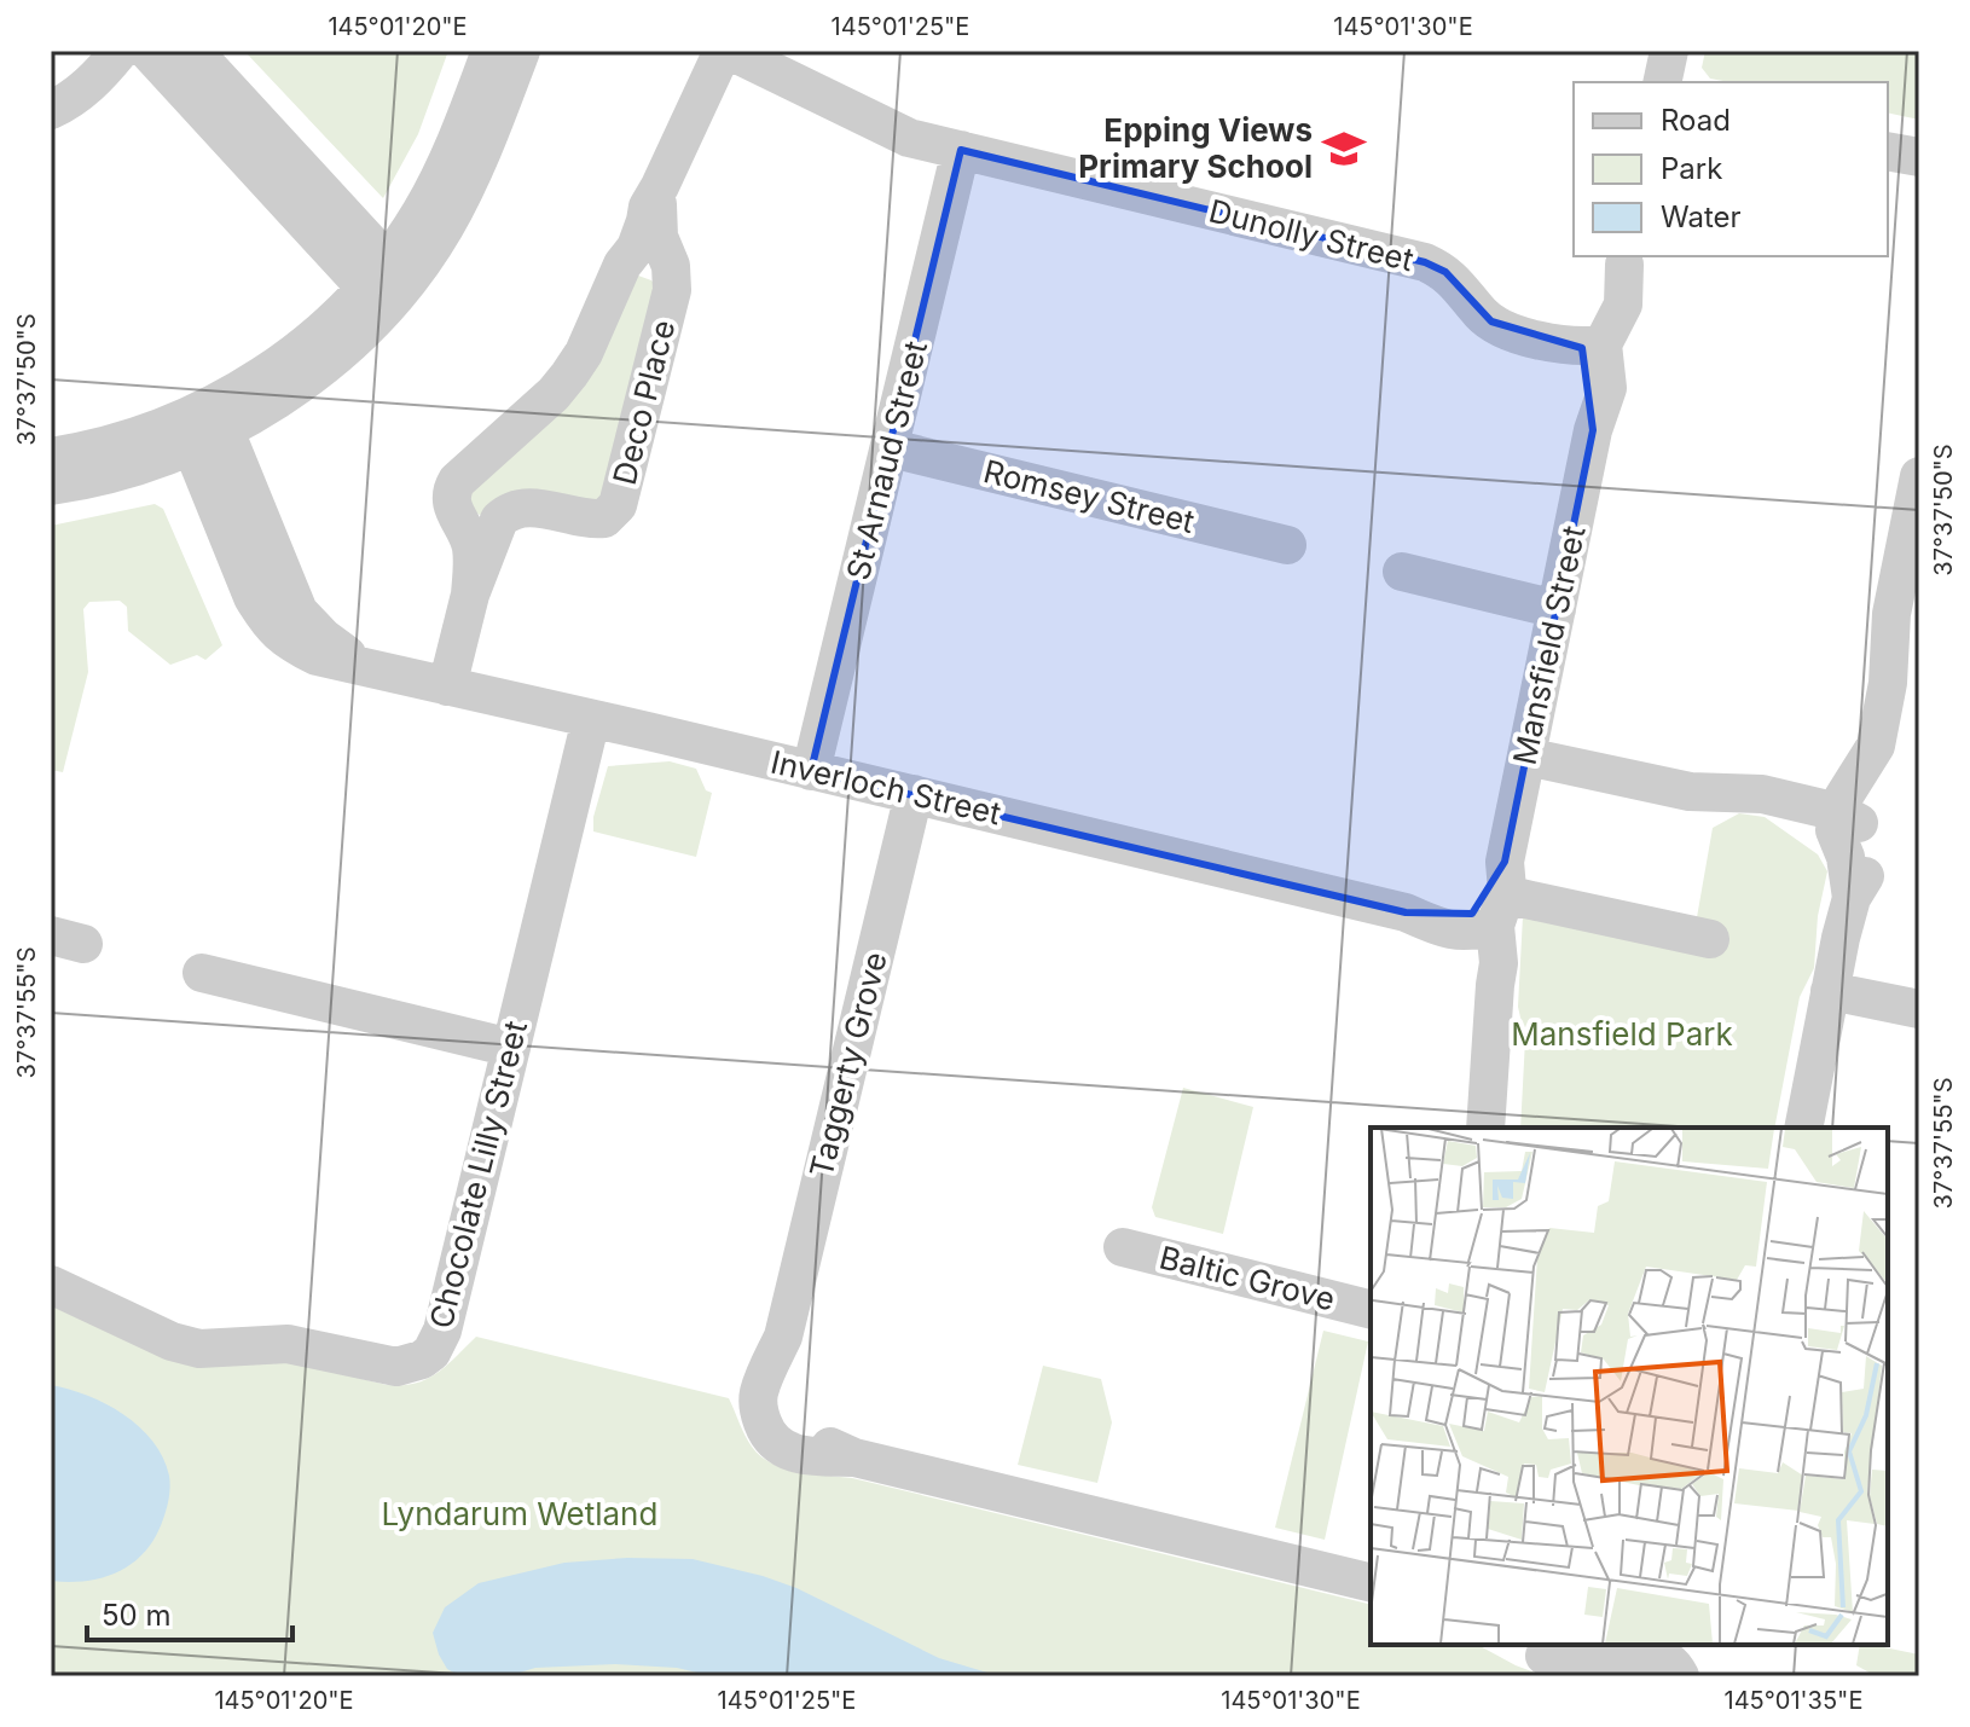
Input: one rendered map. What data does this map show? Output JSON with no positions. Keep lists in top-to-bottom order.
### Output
{
  "streets": {
    "street": [
      "Dunolly Street",
      "Deco Place",
      "St Arnaud Street",
      "Romsey Street",
      "Mansfield Street",
      "Inverloch Street",
      "Taggerty Grove",
      "Chocolate Lilly Street",
      "Baltic Grove"
    ]
  },
  "crossings": [
    ["Dunolly Street", "Deco Place"],
    ["Dunolly Street", "St Arnaud Street"],
    ["Dunolly Street", "Mansfield Street"],
    ["St Arnaud Street", "Romsey Street"],
    ["St Arnaud Street", "Inverloch Street"],
    ["Mansfield Street", "Inverloch Street"],
    ["Inverloch Street", "Taggerty Grove"],
    ["Inverloch Street", "Chocolate Lilly Street"]
  ],
  "parks": ["Mansfield Park", "Lyndarum Wetland"],
  "places": {
    "school or university": ["Epping Views Primary School"]
  },
  "legend": ["Road", "Park", "Water"],
  "scale_bar": "50 m",
  "coordinates": [
    "145°01'20\"E",
    "145°01'25\"E",
    "145°01'30\"E",
    "37°37'50\"S",
    "37°37'55\"S",
    "145°01'35\"E"
  ]
}
